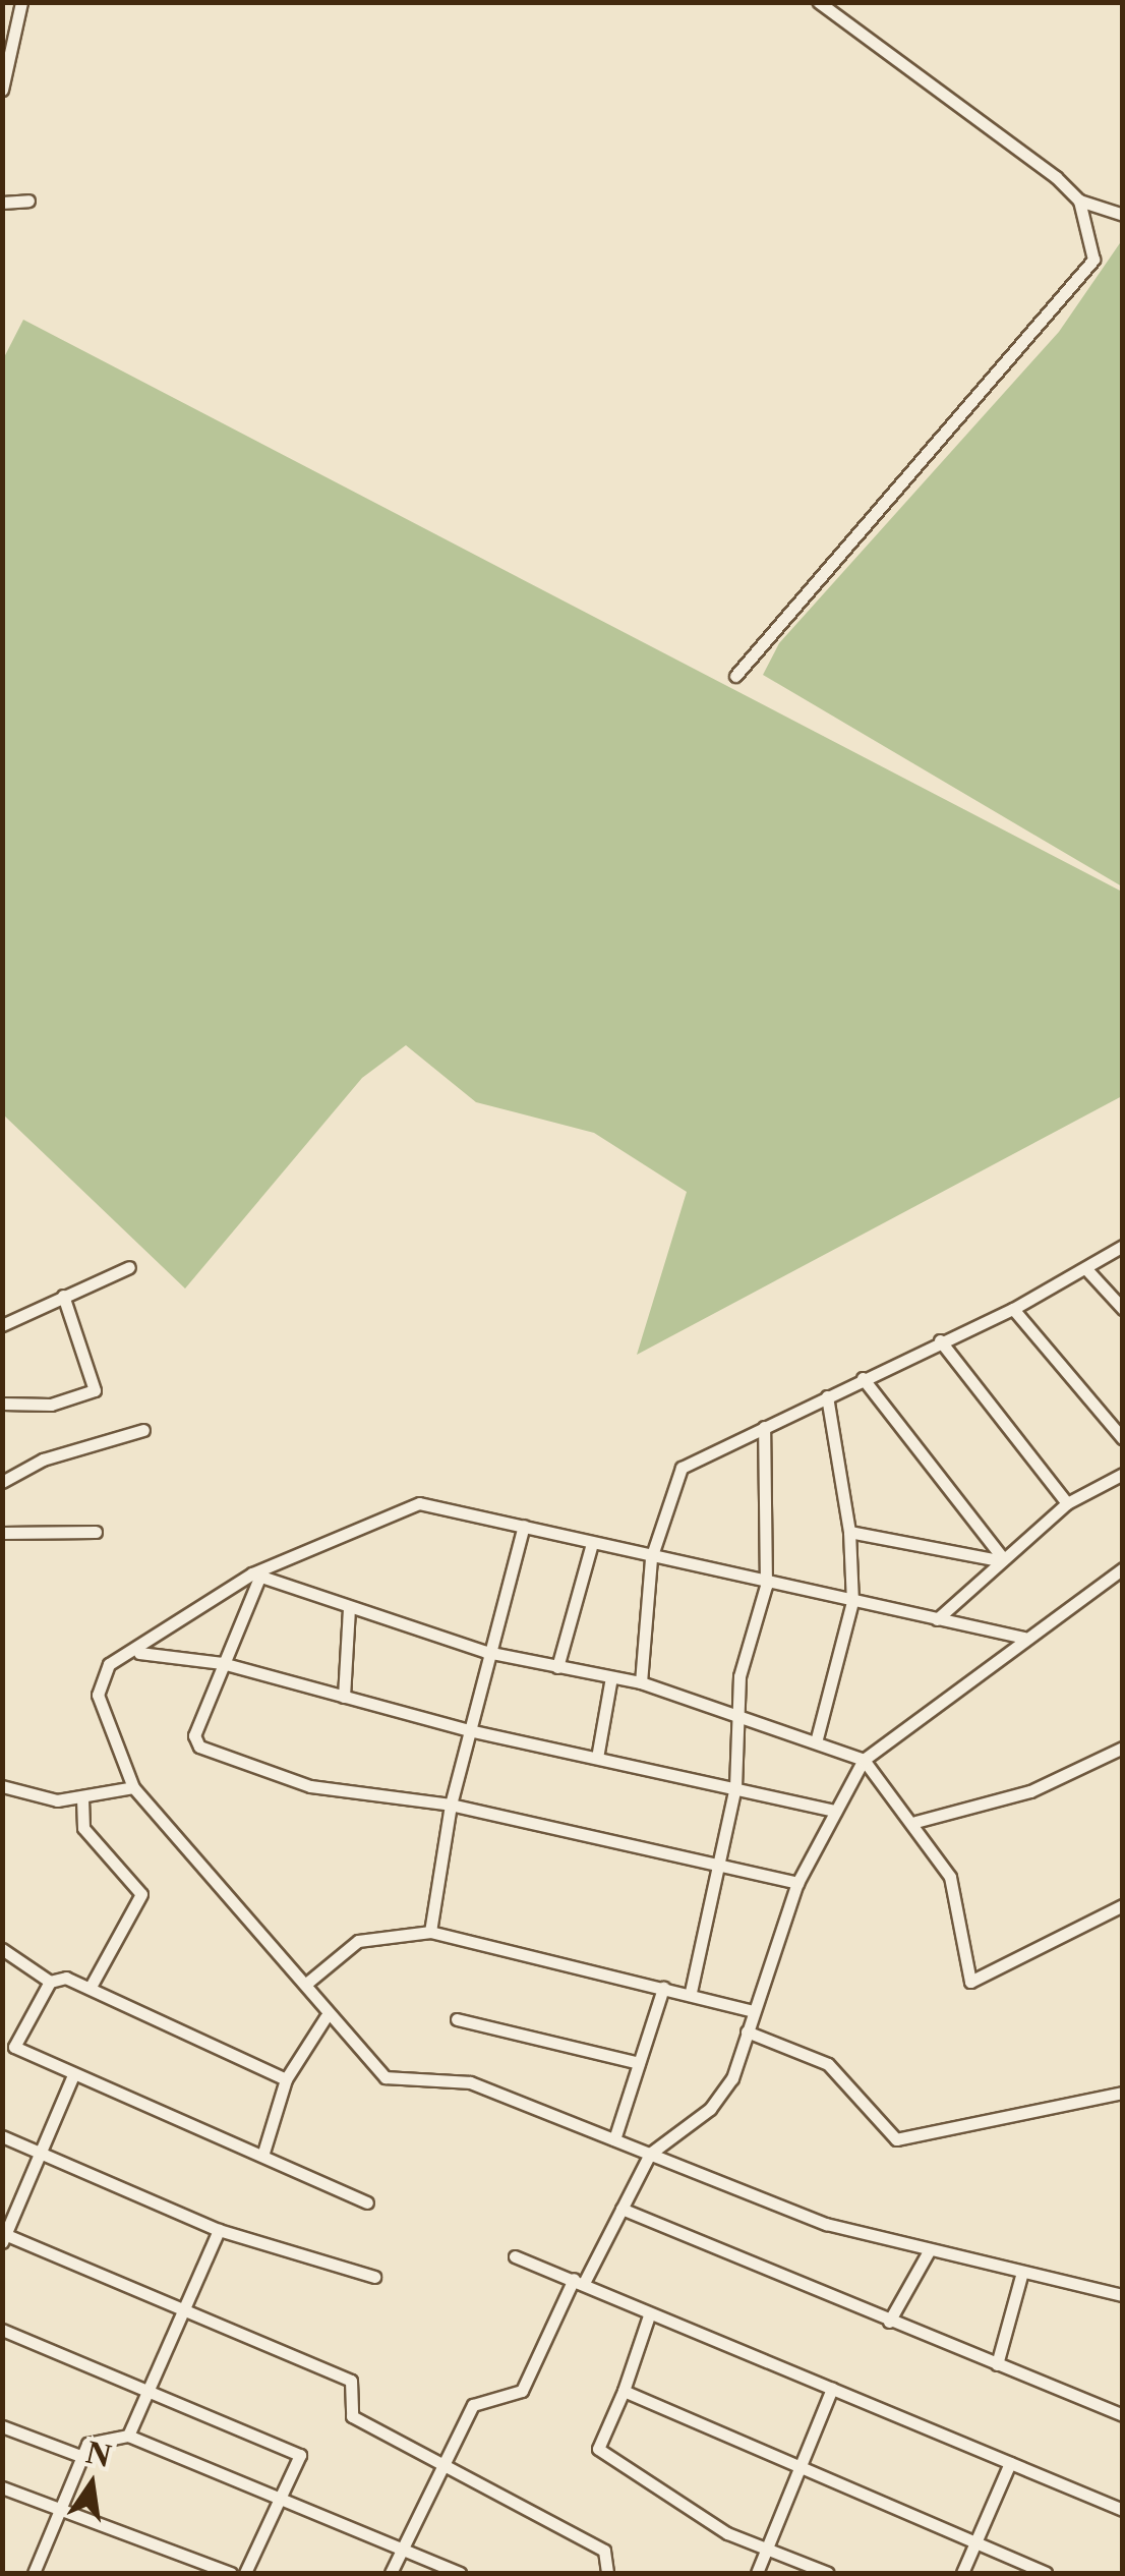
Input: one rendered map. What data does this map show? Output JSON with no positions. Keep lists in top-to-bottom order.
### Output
{
  "north": "top"
}
